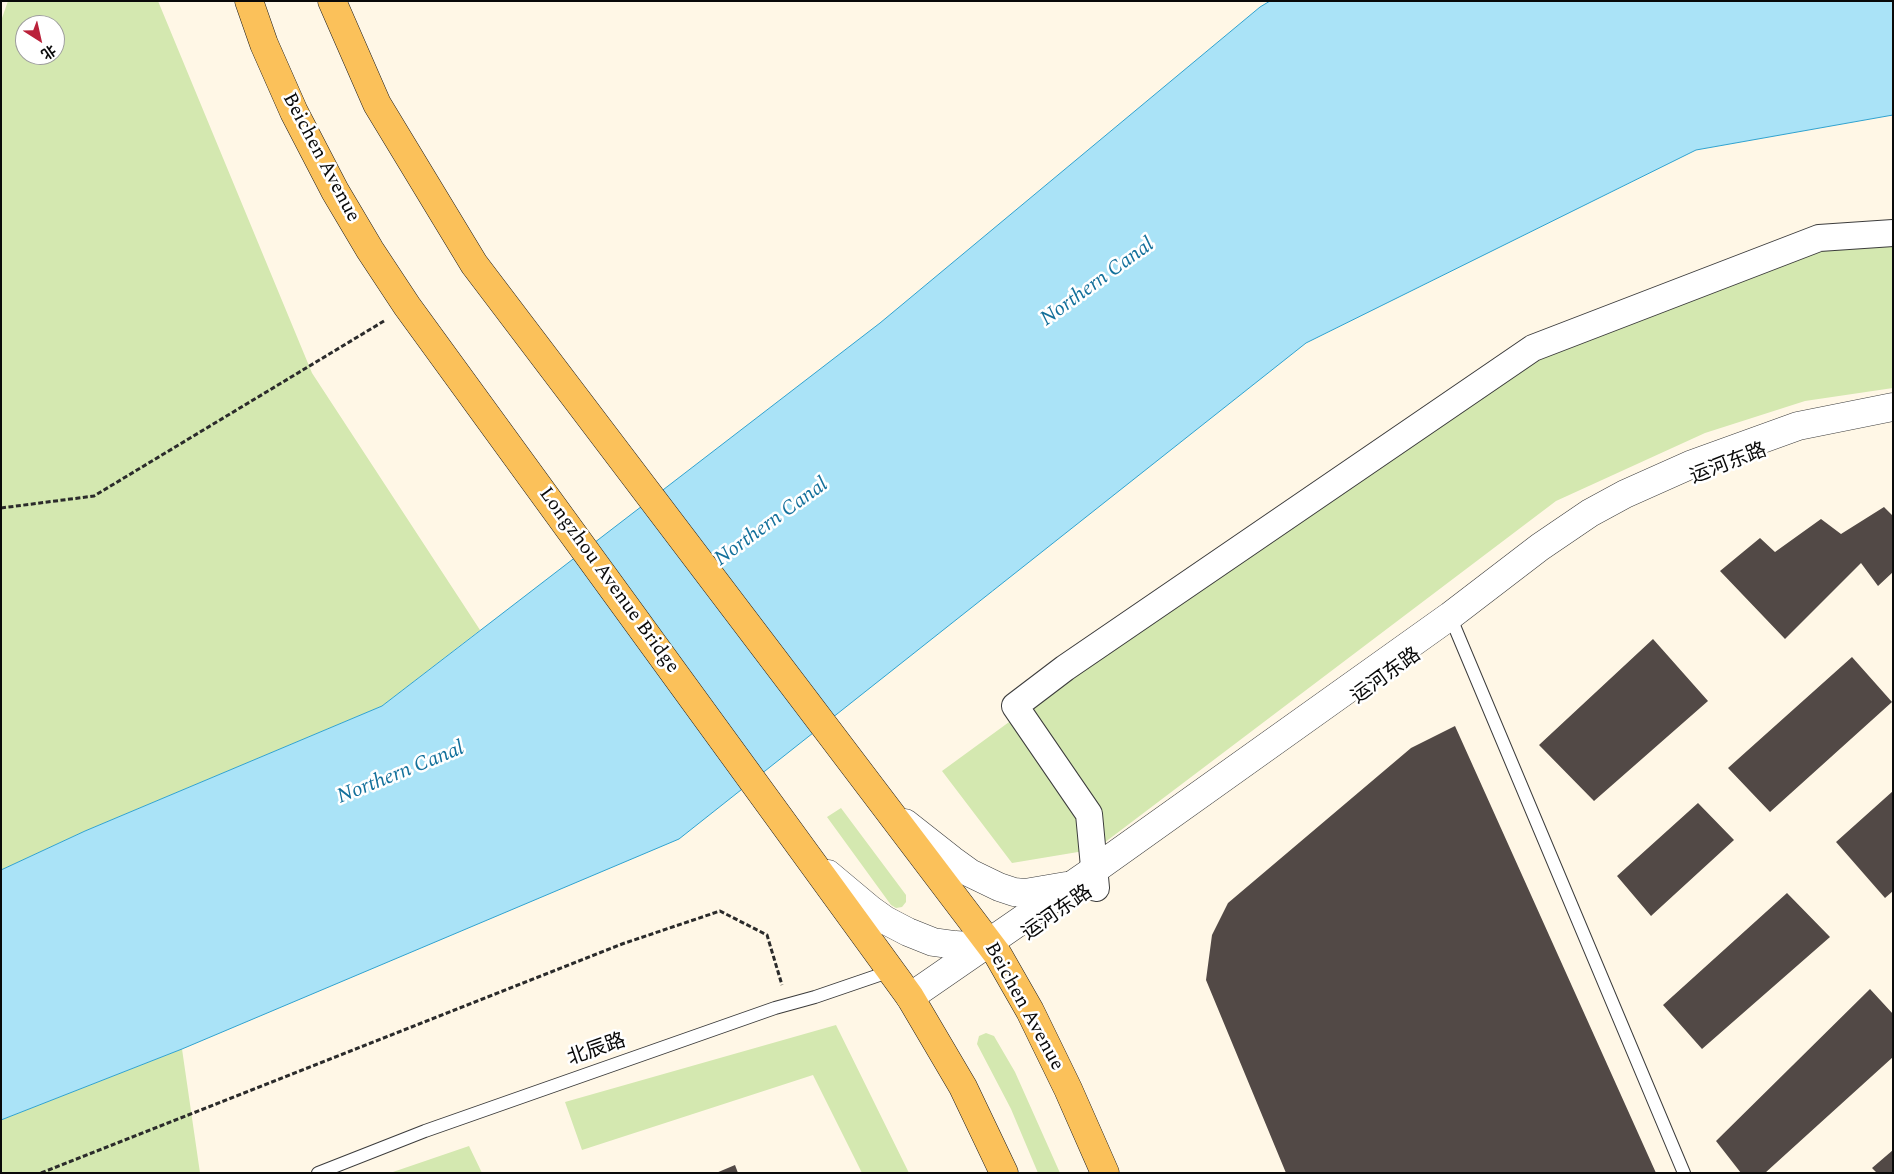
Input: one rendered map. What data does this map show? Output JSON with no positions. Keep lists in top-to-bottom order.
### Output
{
  "streets": {
    "main road": ["Beichen Avenue", "Longzhou Avenue Bridge"],
    "street": ["运河东路"],
    "lane": ["北辰路"]
  },
  "crossings": [
    ["Beichen Avenue", "运河东路"],
    ["Beichen Avenue", "Longzhou Avenue Bridge"]
  ],
  "water": ["Northern Canal"],
  "north": "bottom right"
}
